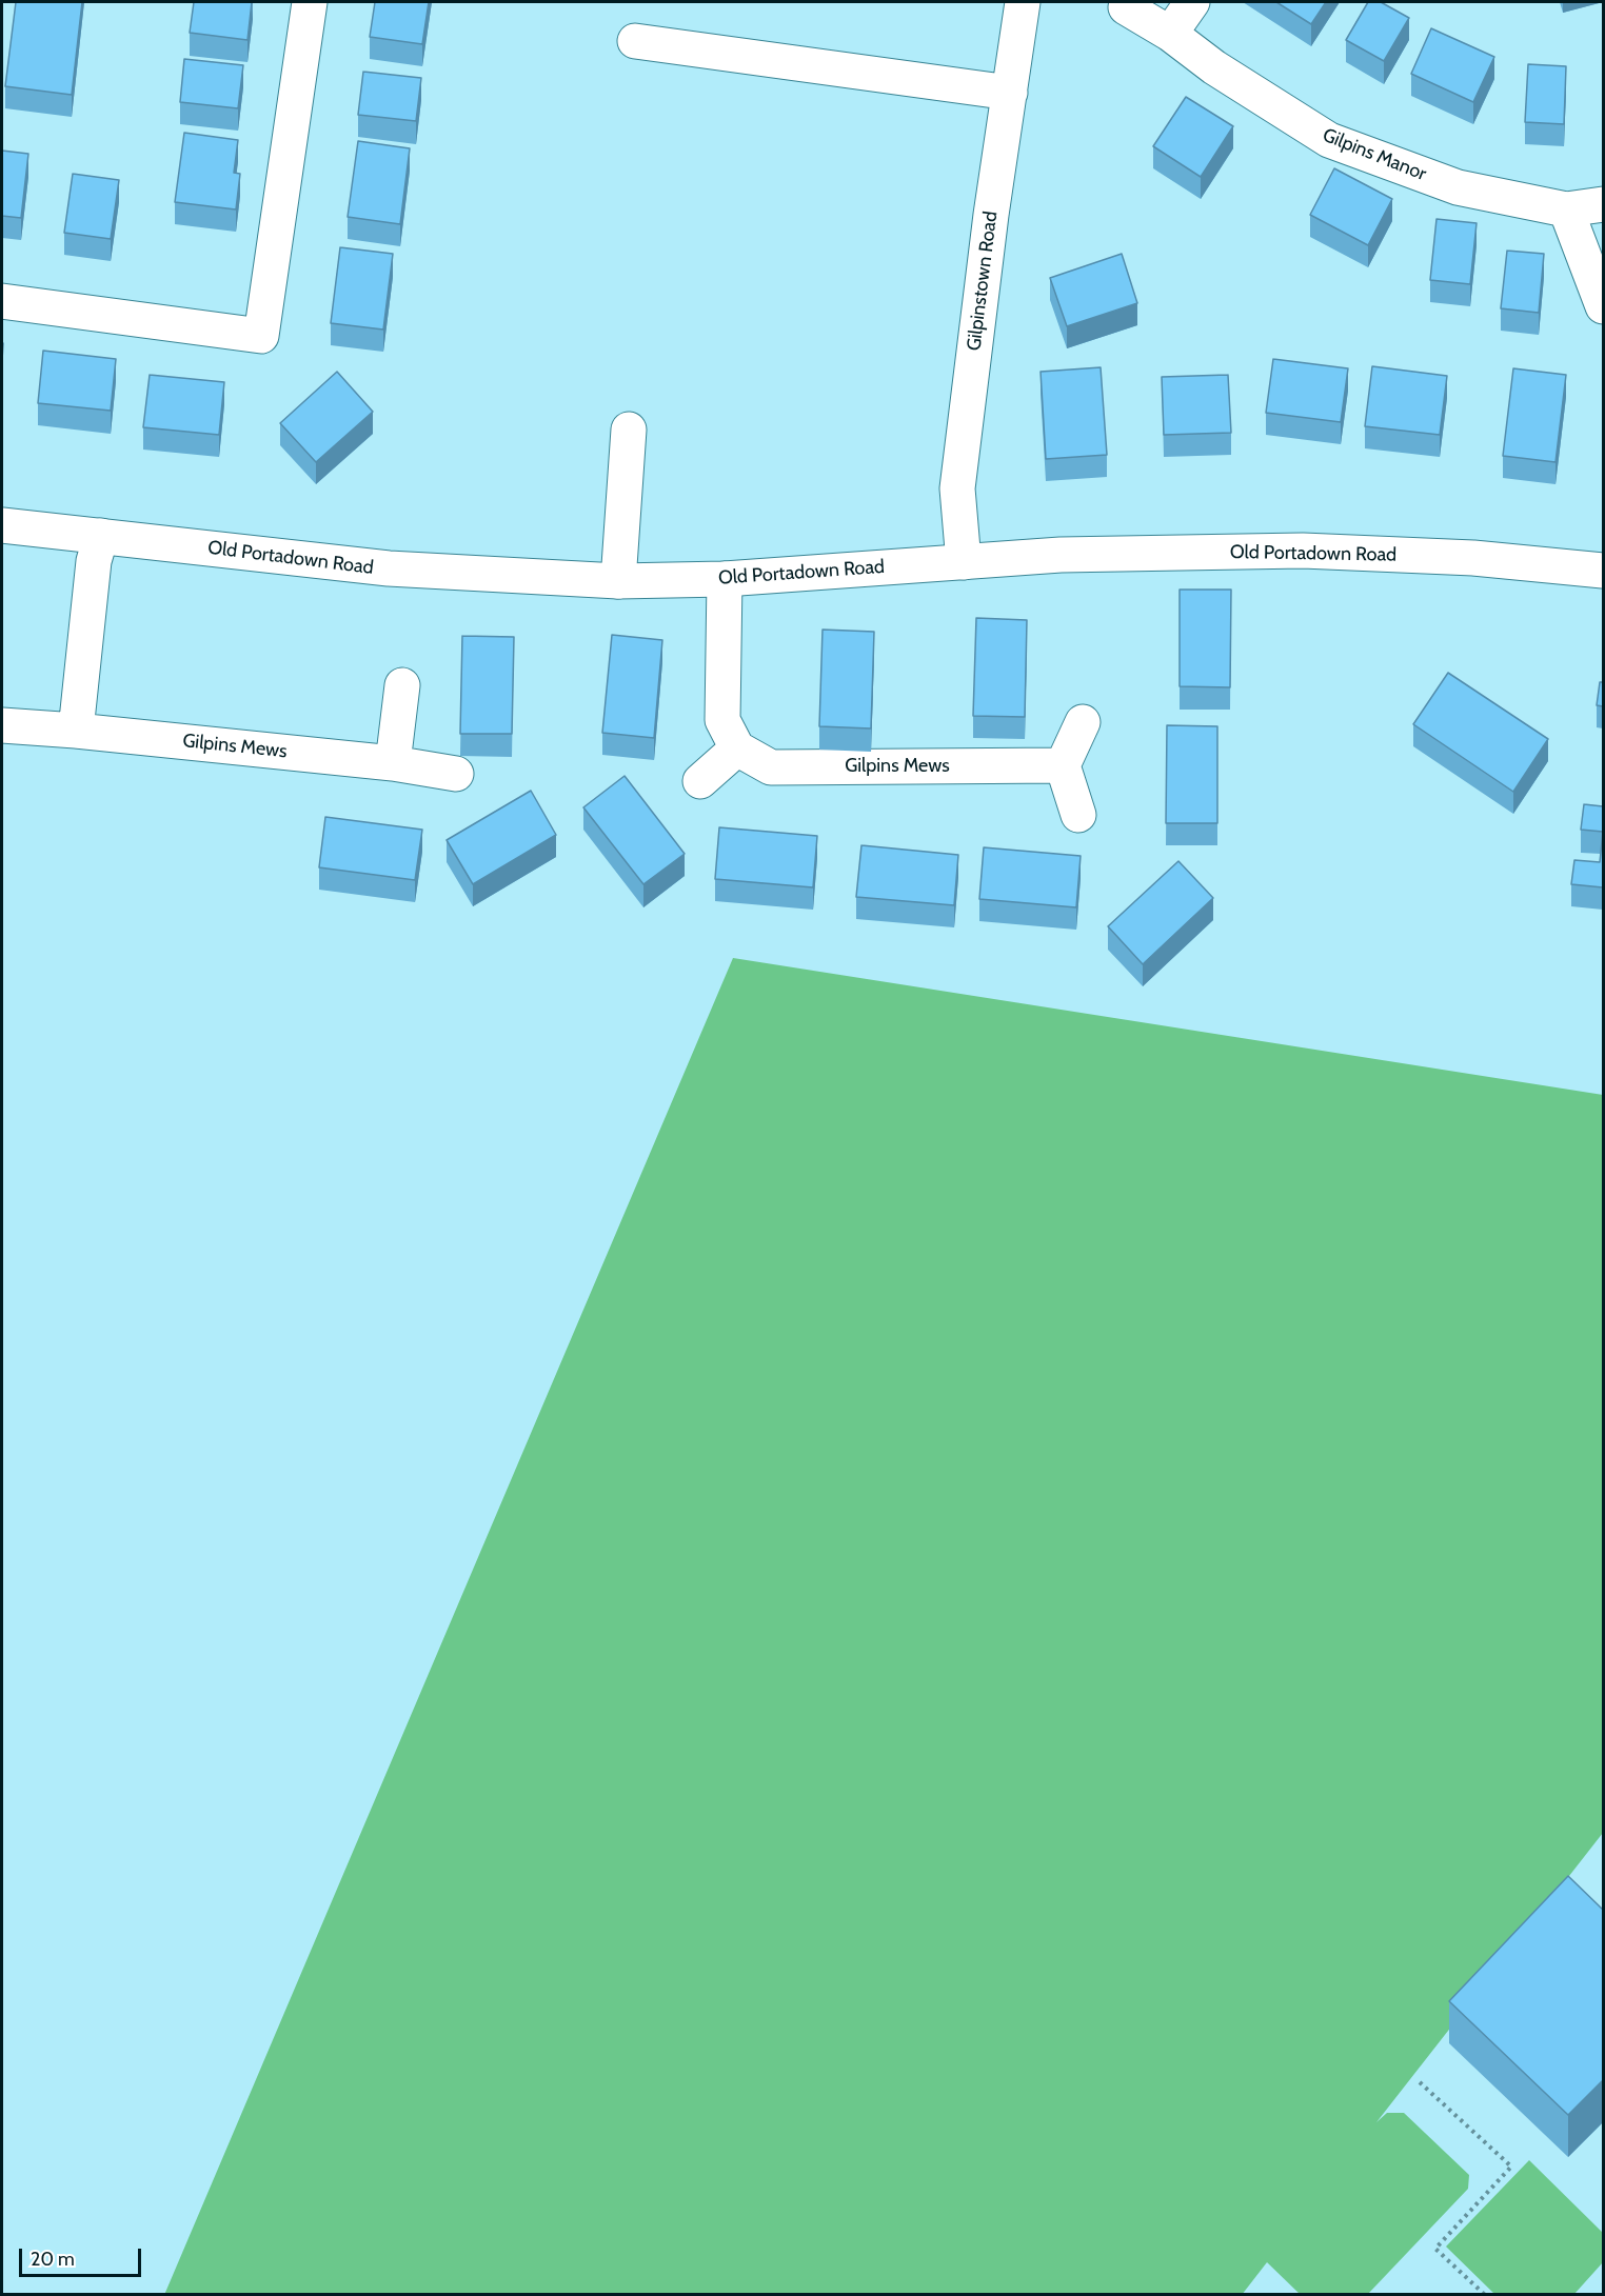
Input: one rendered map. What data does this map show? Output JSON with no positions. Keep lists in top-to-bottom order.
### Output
{
  "streets": {
    "street": [
      "Gilpins Manor",
      "Gilpinstown Road",
      "Old Portadown Road",
      "Gilpins Mews"
    ]
  },
  "crossings": [
    ["Gilpinstown Road", "Old Portadown Road"]
  ],
  "scale_bar": "20 m"
}
